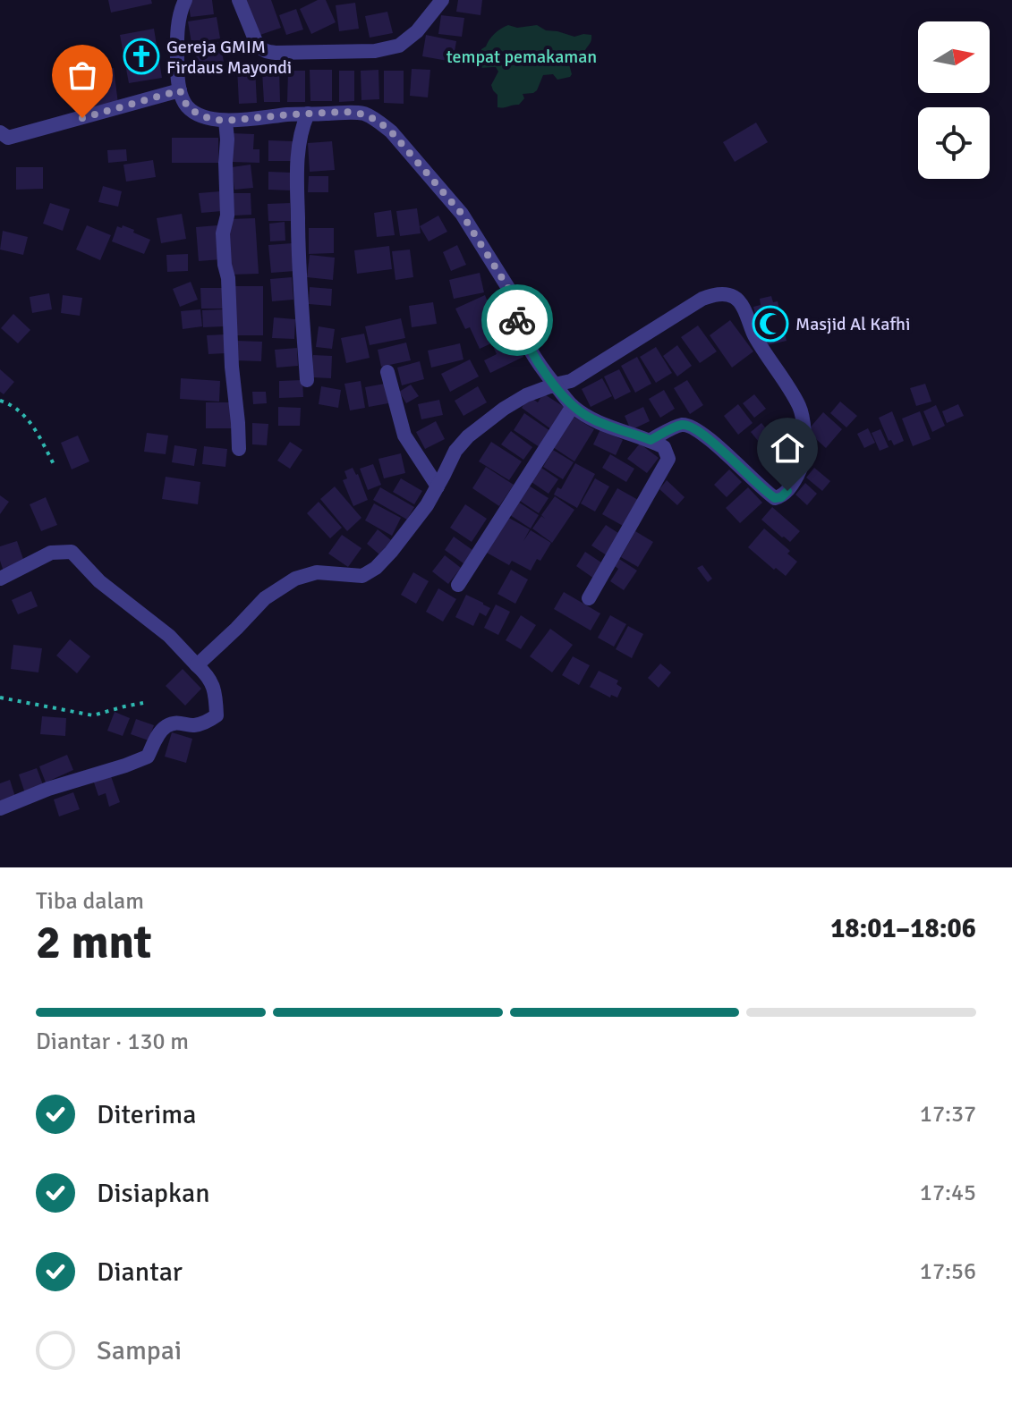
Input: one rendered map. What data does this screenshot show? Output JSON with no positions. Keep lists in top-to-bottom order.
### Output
{
  "parks": ["tempat pemakaman"],
  "places": {
    "church": ["Gereja GMIM Firdaus Mayondi"],
    "mosque": ["Masjid Al Kafhi"]
  },
  "north": "right",
  "page": {
    "heading": ["2 mnt", "Tiba dalam", "18:01–18:06"],
    "bar": "Diantar · 130 m",
    "list": [
      ["Diterima", "17:37"],
      ["Disiapkan", "17:45"],
      ["Diantar", "17:56"],
      "Sampai"
    ]
  }
}
